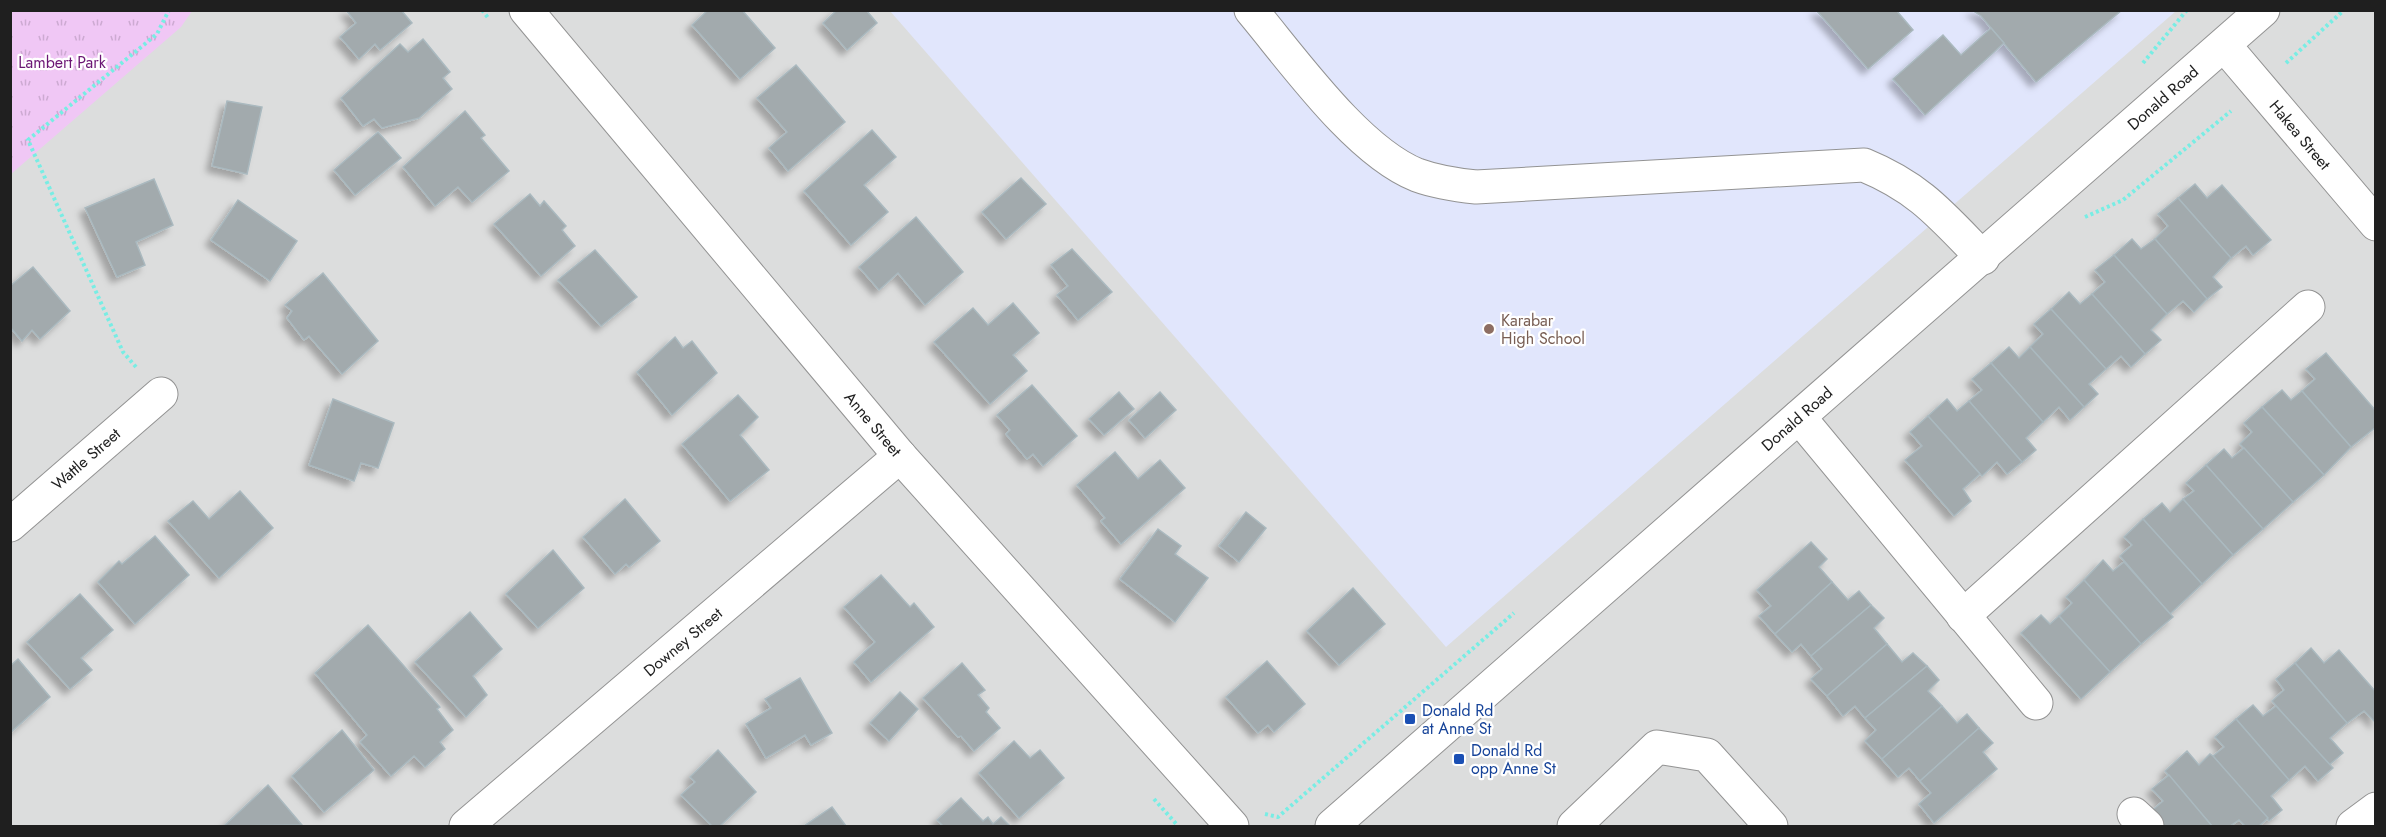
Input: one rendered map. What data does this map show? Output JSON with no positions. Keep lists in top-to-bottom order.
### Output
{
  "streets": {
    "street": [
      "Donald Road",
      "Hakea Street",
      "Anne Street",
      "Wattle Street",
      "Downey Street"
    ]
  },
  "crossings": [
    ["Donald Road", "Hakea Street"],
    ["Anne Street", "Downey Street"]
  ],
  "parks": ["Lambert Park"],
  "places": {
    "other": ["Karabar High School"],
    "transit": ["Donald Rd at Anne St", "Donald Rd opp Anne St"]
  }
}
